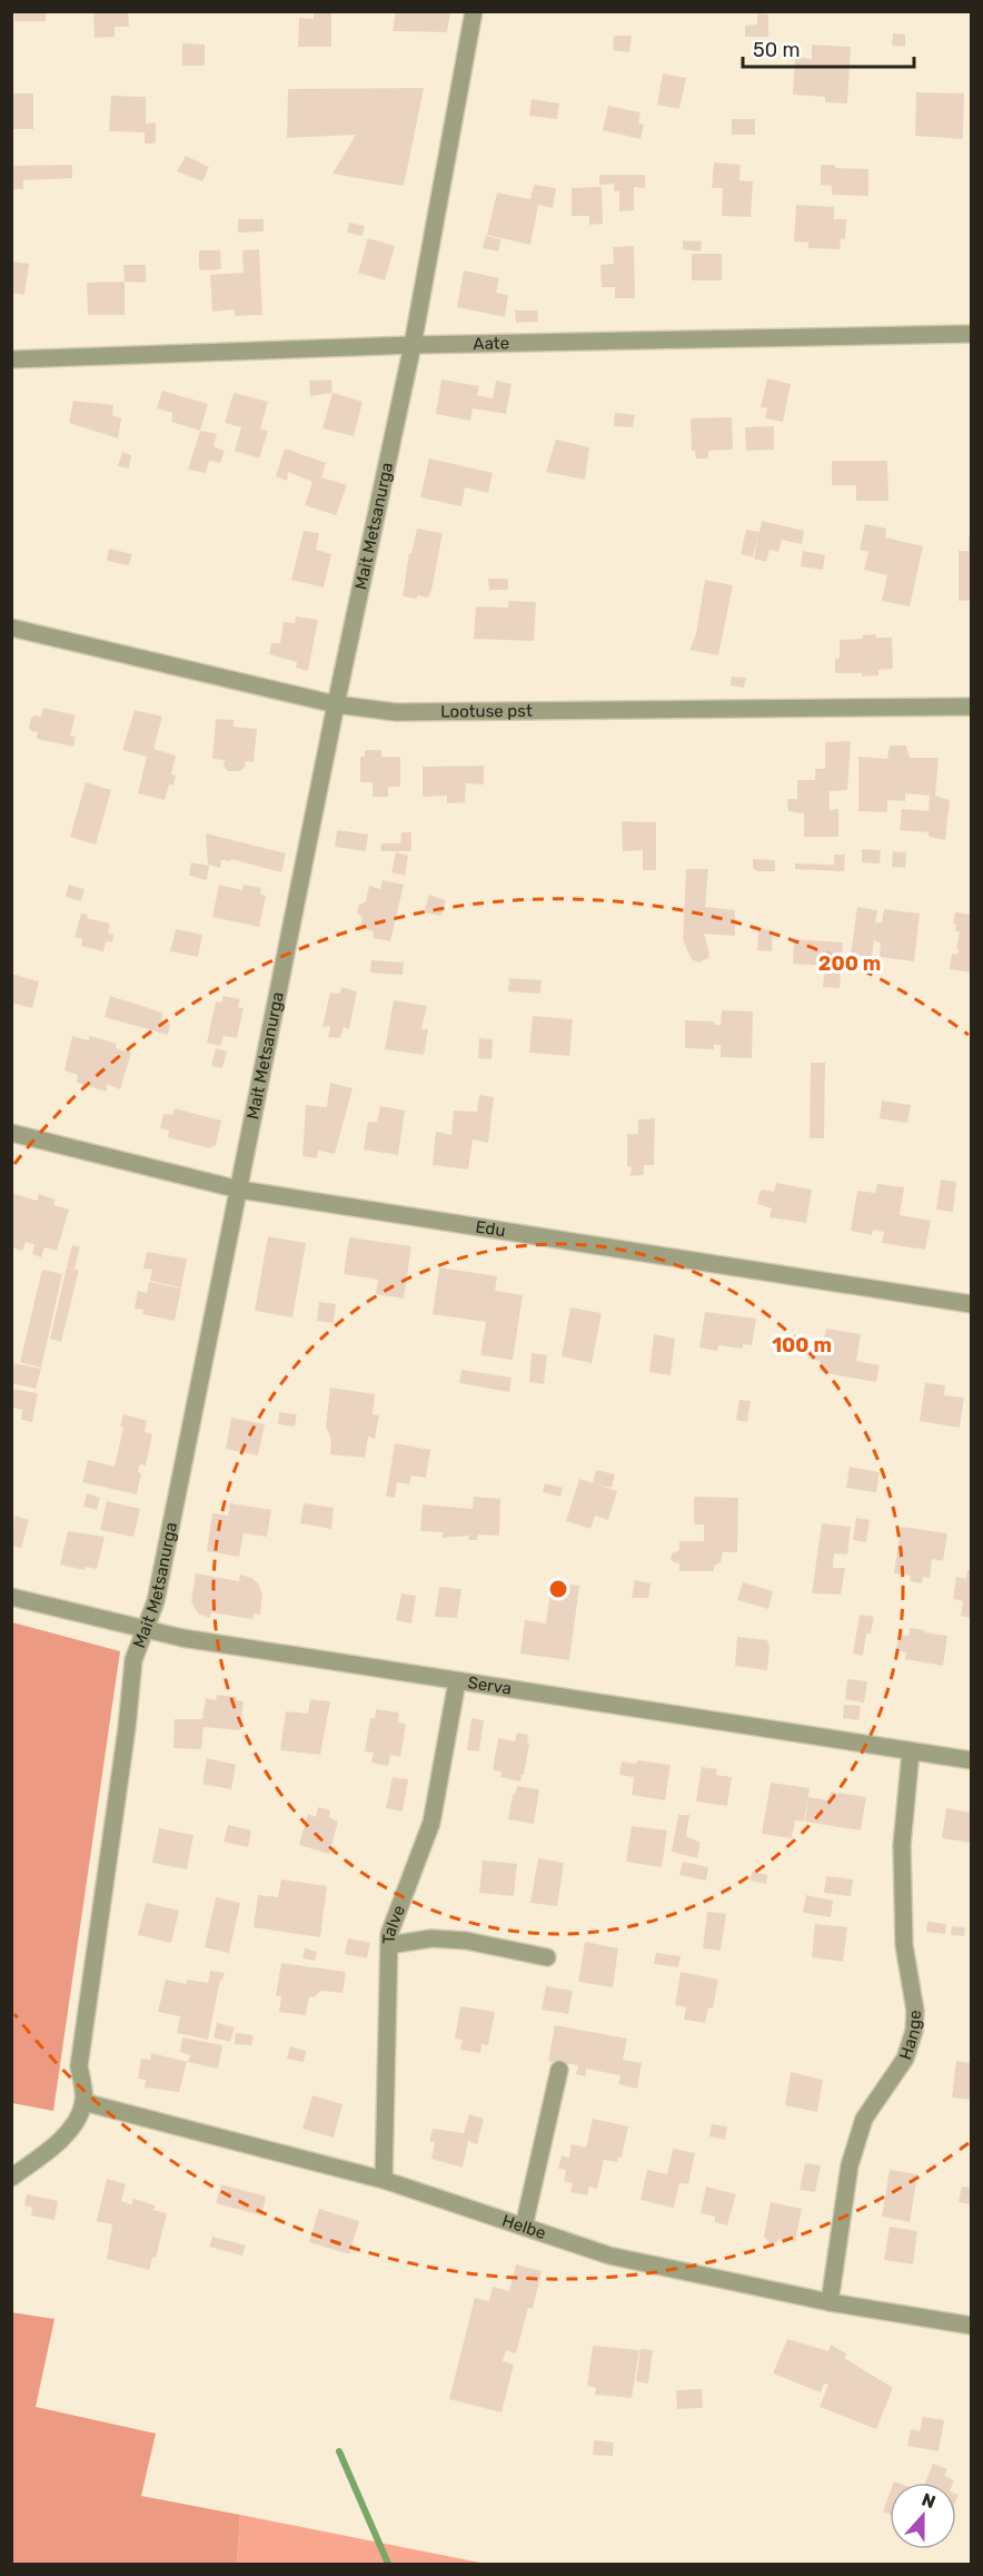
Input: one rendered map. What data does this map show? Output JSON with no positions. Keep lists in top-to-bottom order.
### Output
{
  "streets": {
    "street": [
      "Aate",
      "Mait Metsanurga",
      "Lootuse pst",
      "Edu",
      "Serva",
      "Talve",
      "Hange",
      "Helbe"
    ]
  },
  "crossings": [
    ["Aate", "Mait Metsanurga"],
    ["Mait Metsanurga", "Lootuse pst"],
    ["Mait Metsanurga", "Edu"],
    ["Mait Metsanurga", "Serva"],
    ["Mait Metsanurga", "Helbe"],
    ["Serva", "Talve"],
    ["Serva", "Hange"],
    ["Talve", "Helbe"],
    ["Hange", "Helbe"]
  ],
  "scale_bar": "50 m",
  "north": "top",
  "rings": ["200 m", "100 m"]
}
